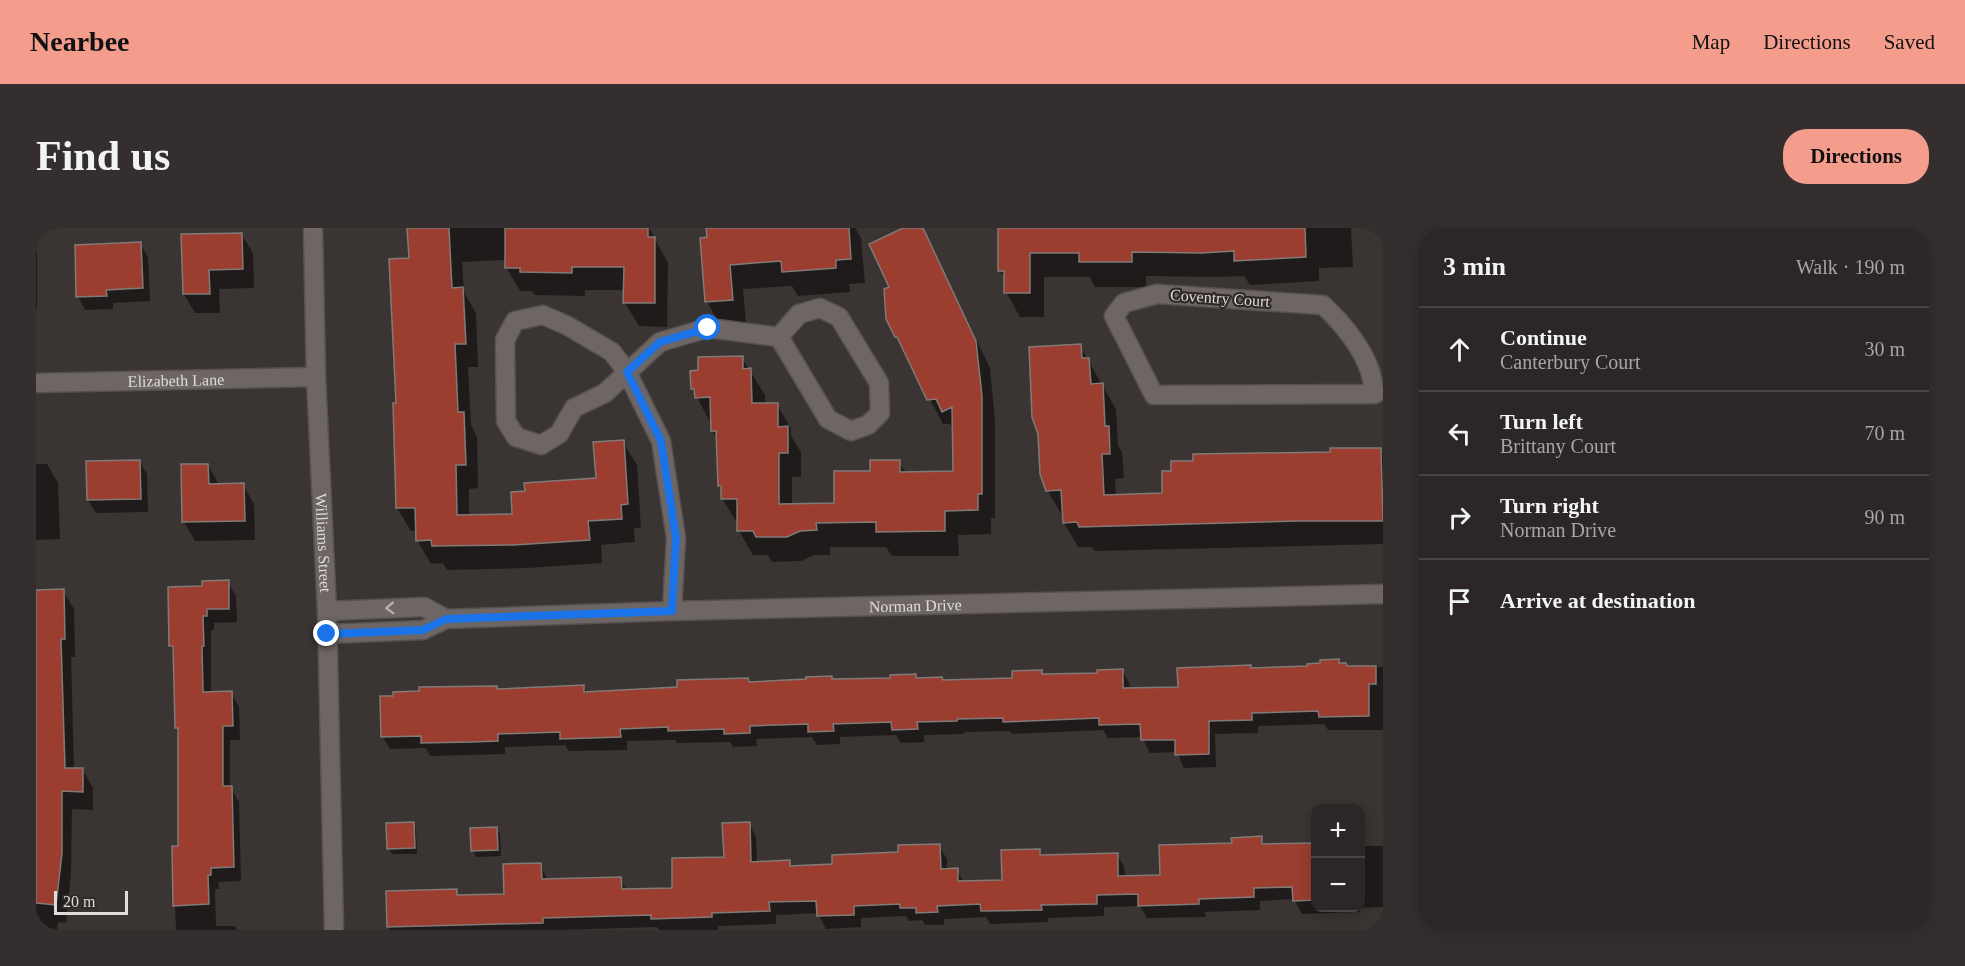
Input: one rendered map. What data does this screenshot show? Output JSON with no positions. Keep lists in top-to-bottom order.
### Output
{
  "streets": {
    "street": [
      "Coventry Court",
      "Elizabeth Lane",
      "Williams Street",
      "Norman Drive"
    ]
  },
  "crossings": [
    ["Elizabeth Lane", "Williams Street"],
    ["Williams Street", "Norman Drive"]
  ],
  "scale_bar": "20 m",
  "page": {
    "header": "Nearbee",
    "nav": ["Map", "Directions", "Saved"],
    "buttons": "Directions",
    "title": "Find us",
    "heading": ["3 min", "Walk · 190 m"],
    "list": [
      ["Continue", "Canterbury Court", "30 m"],
      ["Turn left", "Brittany Court", "70 m"],
      ["Turn right", "Norman Drive", "90 m"],
      "Arrive at destination"
    ],
    "map_buttons": ["+", "−"],
    "scale": "20 m"
  }
}
